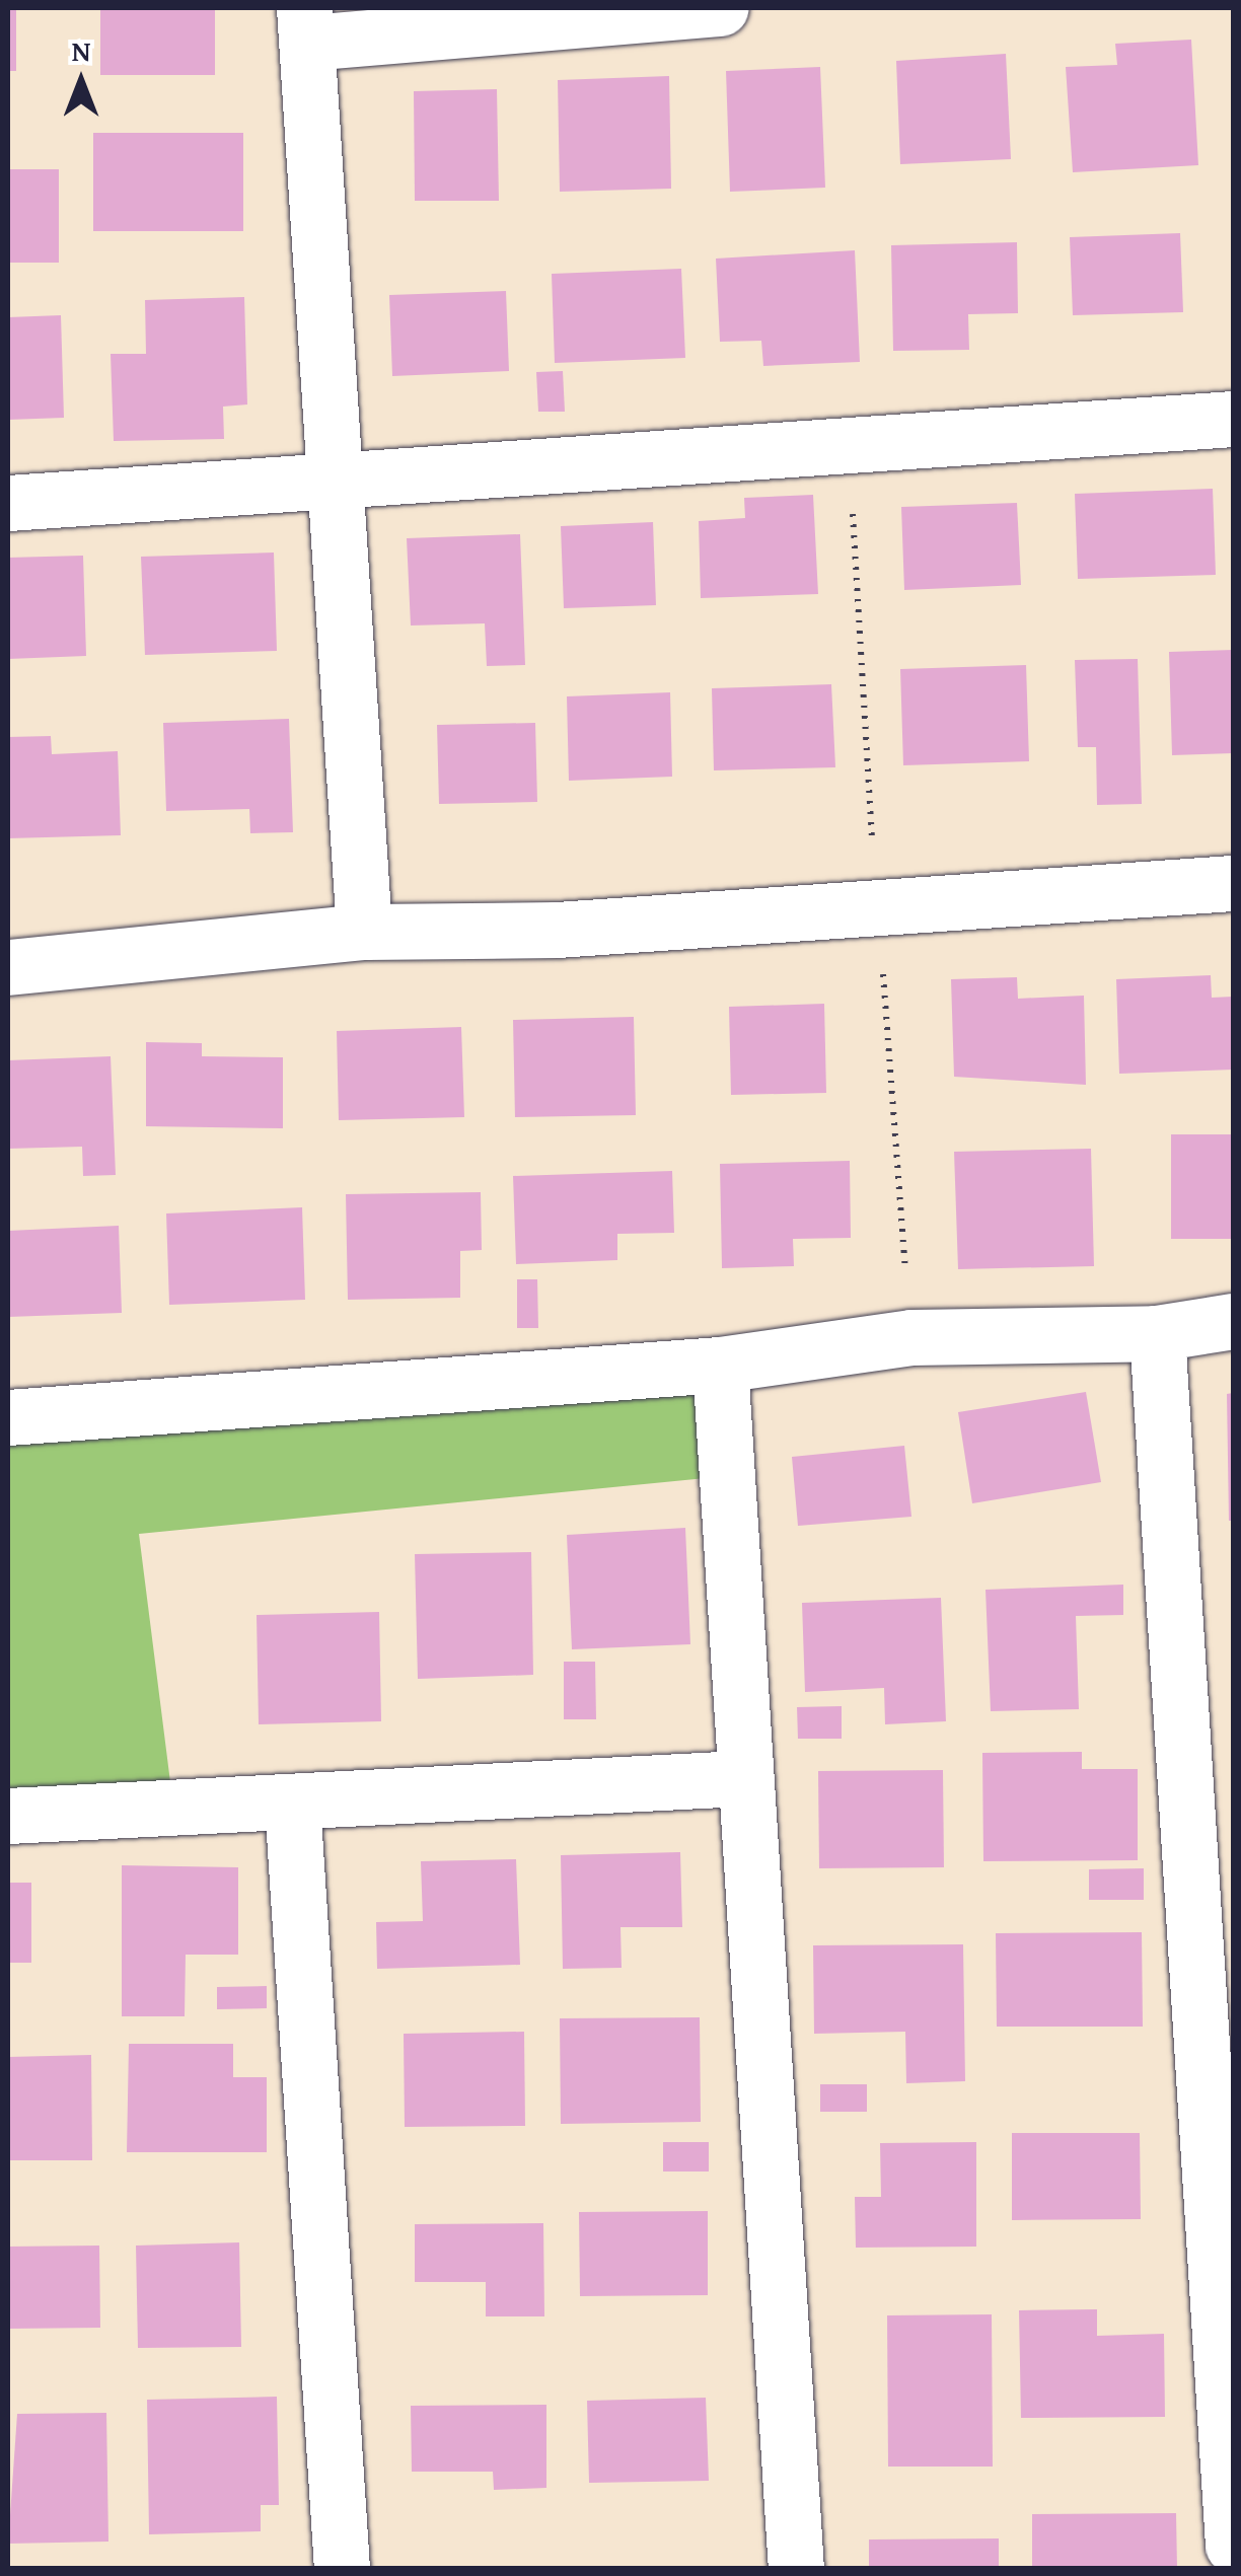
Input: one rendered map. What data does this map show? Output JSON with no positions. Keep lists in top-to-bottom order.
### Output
{
  "north": "top"
}
